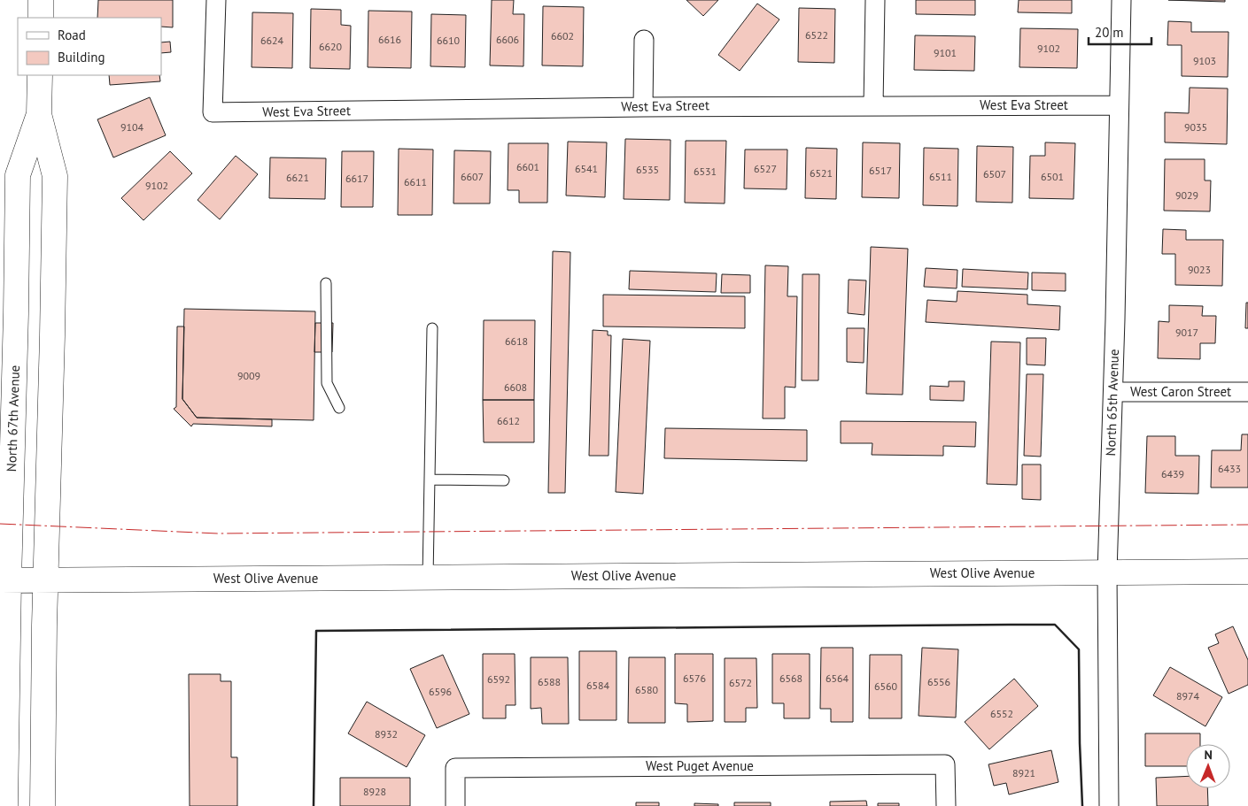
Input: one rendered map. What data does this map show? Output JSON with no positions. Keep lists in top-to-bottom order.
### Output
{
  "streets": {
    "main road": ["North 67th Avenue", "West Olive Avenue"],
    "street": [
      "West Eva Street",
      "West Caron Street",
      "North 65th Avenue",
      "West Puget Avenue"
    ]
  },
  "crossings": [
    ["West Eva Street", "North 65th Avenue"],
    ["West Caron Street", "North 65th Avenue"],
    ["North 65th Avenue", "West Olive Avenue"],
    ["North 67th Avenue", "West Olive Avenue"]
  ],
  "house_numbers": [
    "6522",
    "6602",
    "6616",
    "6606",
    "6624",
    "6610",
    "6620",
    "9102",
    "9101",
    "9103",
    "9104",
    "9035",
    "6601",
    "6541",
    "6527",
    "6535",
    "6517",
    "6531",
    "6521",
    "6507",
    "6607",
    "6511",
    "6501",
    "6621",
    "6617",
    "6611",
    "9102",
    "9029",
    "9023",
    "9017",
    "6618",
    "9009",
    "6608",
    "6612",
    "6433",
    "6439",
    "6576",
    "6568",
    "6564",
    "6592",
    "6588",
    "6556",
    "6572",
    "6584",
    "6560",
    "6580",
    "6596",
    "8974",
    "6552",
    "8932",
    "8921",
    "8928"
  ],
  "legend": ["Road", "Building"],
  "scale_bar": "20 m",
  "north": "top"
}
